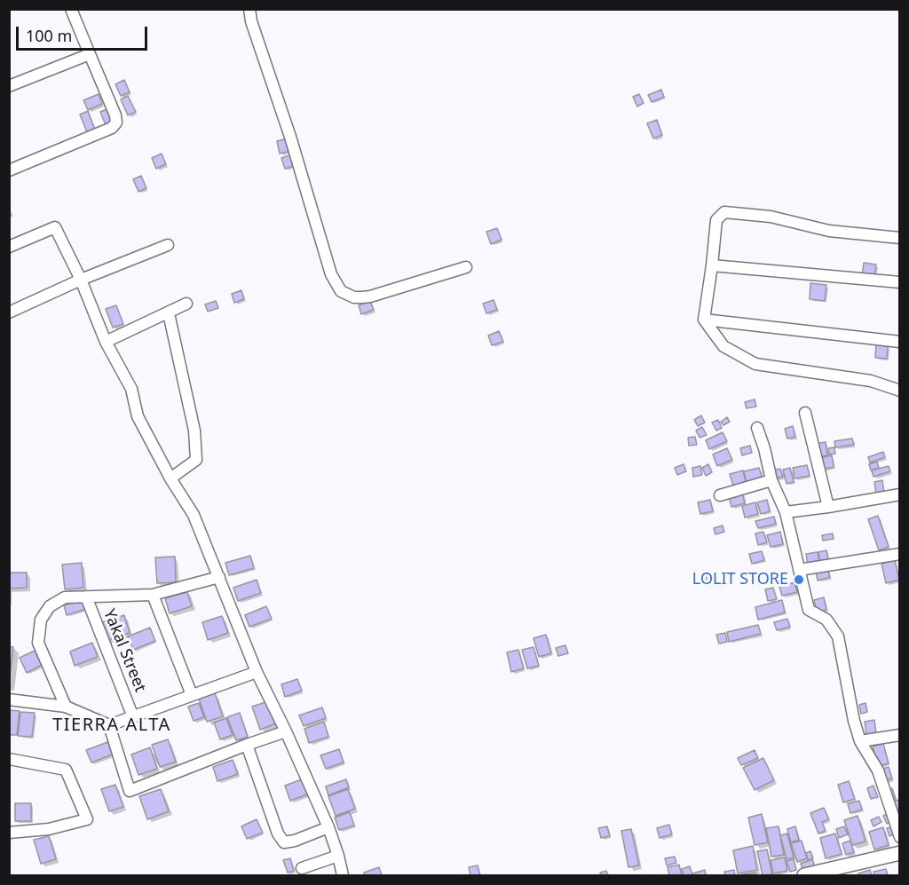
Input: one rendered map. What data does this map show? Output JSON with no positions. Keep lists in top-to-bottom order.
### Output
{
  "streets": {
    "street": ["Yakal Street"]
  },
  "districts": ["TIERRA ALTA"],
  "places": ["LOLIT STORE"],
  "scale_bar": "100 m"
}
